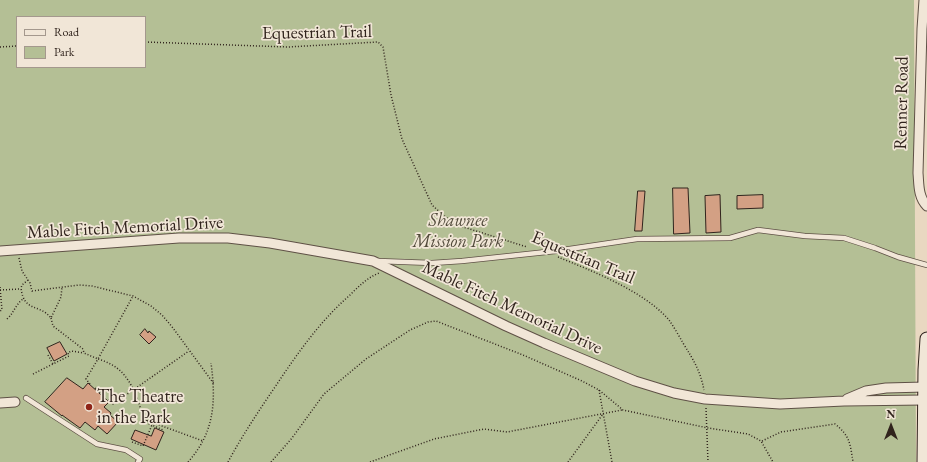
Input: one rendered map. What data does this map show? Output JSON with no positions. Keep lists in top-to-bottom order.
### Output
{
  "streets": {
    "street": ["Renner Road", "Mable Fitch Memorial Drive"],
    "path": ["Equestrian Trail"]
  },
  "crossings": [
    ["Equestrian Trail", "Mable Fitch Memorial Drive"]
  ],
  "parks": ["Shawnee Mission Park"],
  "places": ["The Theatre in the Park"],
  "legend": ["Road", "Park"],
  "north": "top"
}
